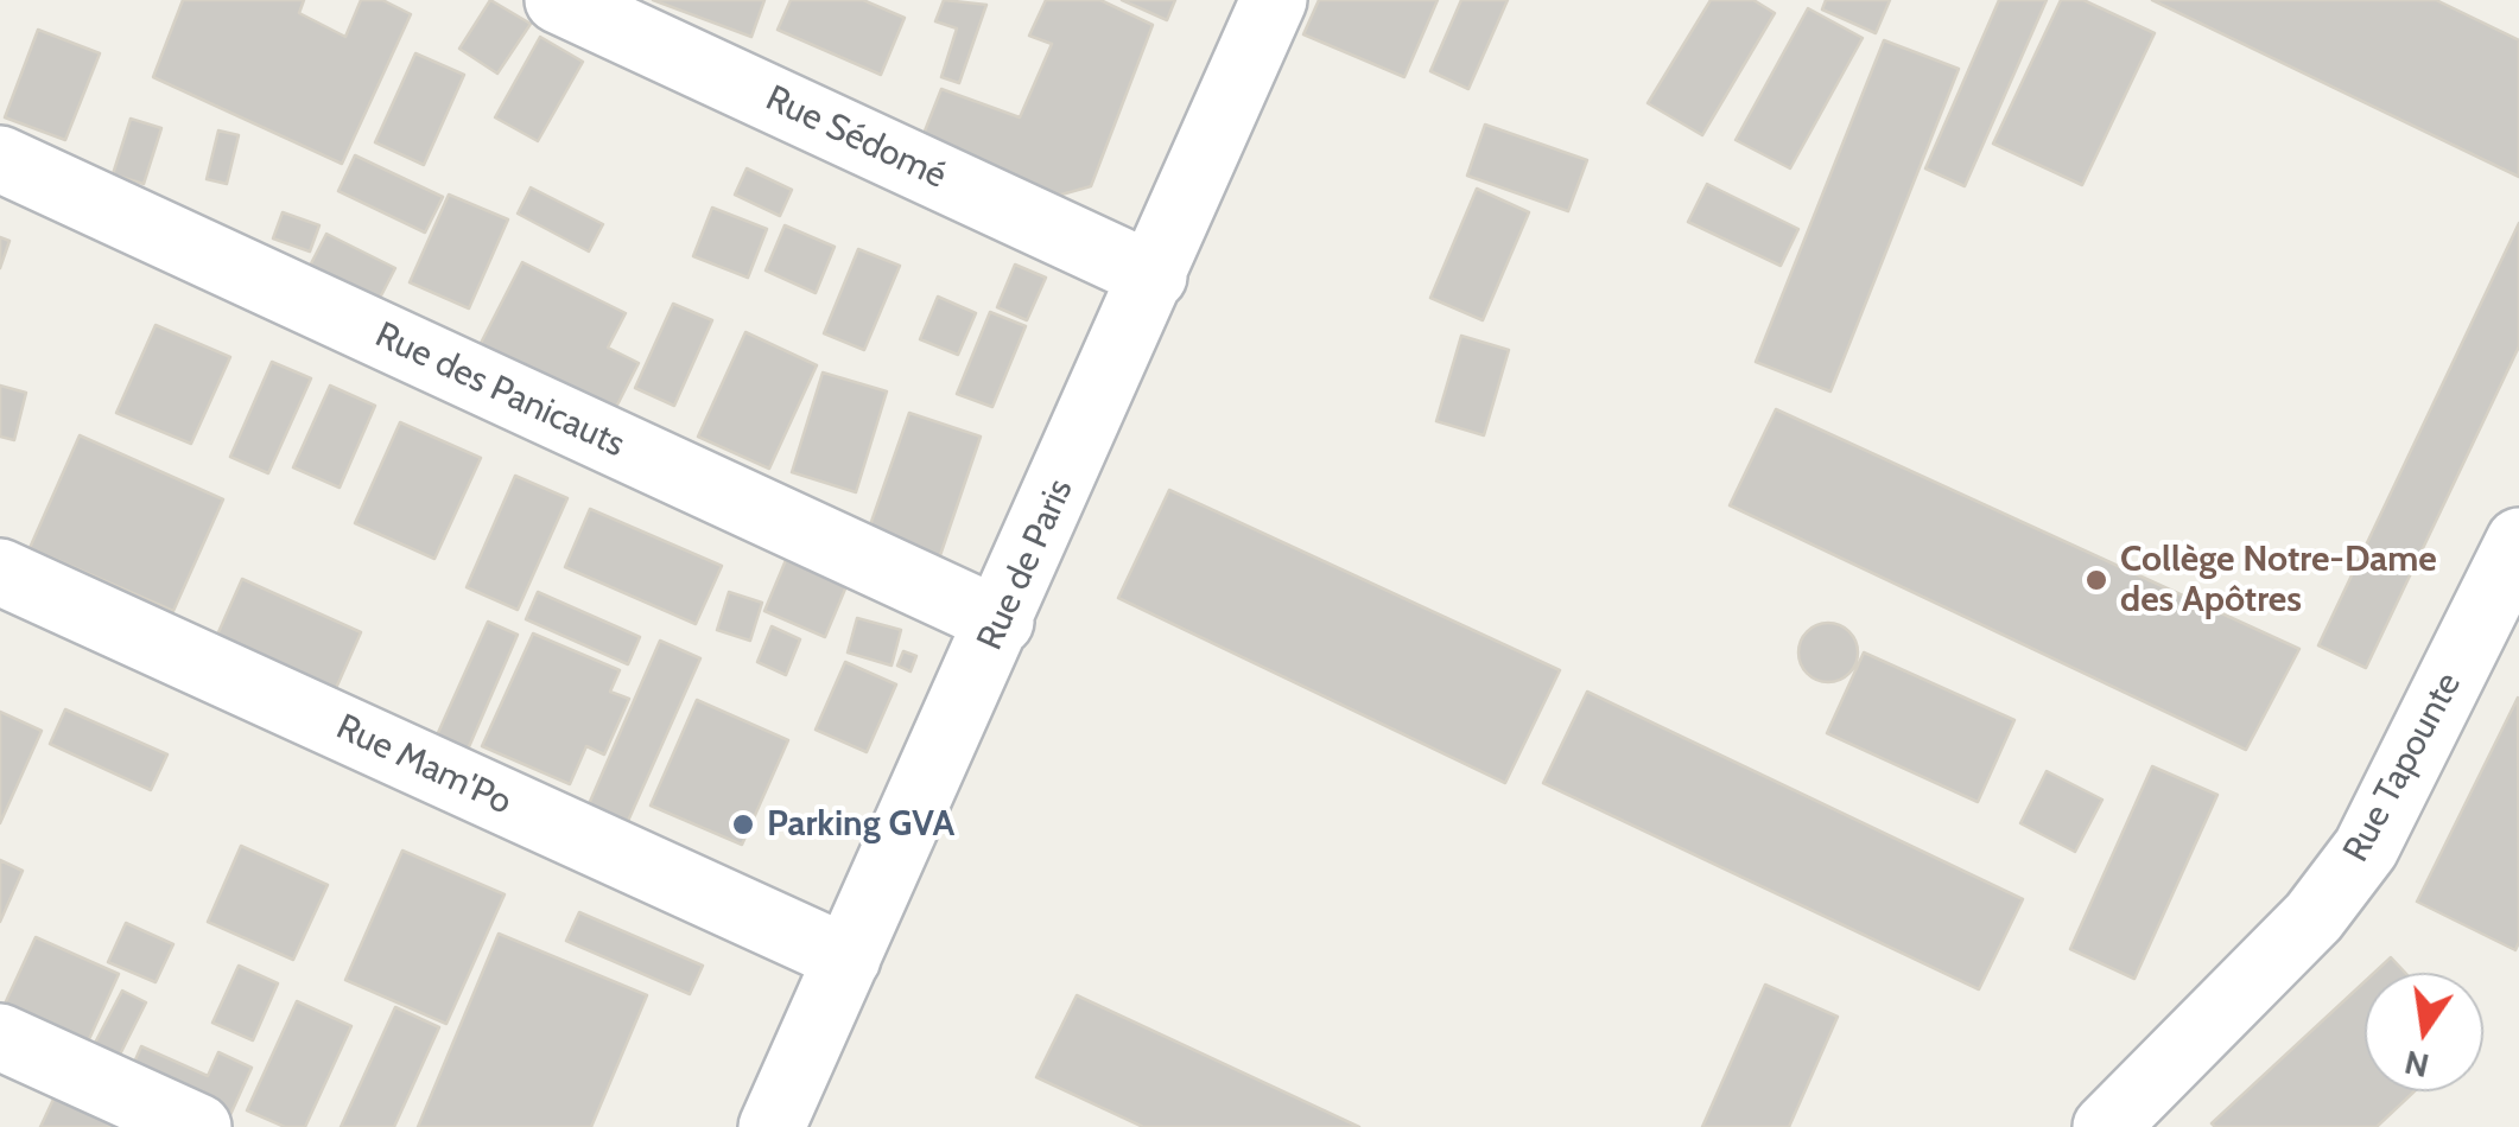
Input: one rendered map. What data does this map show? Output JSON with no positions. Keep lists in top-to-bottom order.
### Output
{
  "streets": {
    "street": [
      "Rue Sédomé",
      "Rue des Panicauts",
      "Rue de Paris",
      "Rue Mam'Po",
      "Rue Tapounte"
    ]
  },
  "crossings": [
    ["Rue Sédomé", "Rue de Paris"],
    ["Rue des Panicauts", "Rue de Paris"],
    ["Rue de Paris", "Rue Mam'Po"]
  ],
  "places": ["Collège Notre-Dame des Apôtres", "Parking GVA"],
  "north": "bottom"
}
